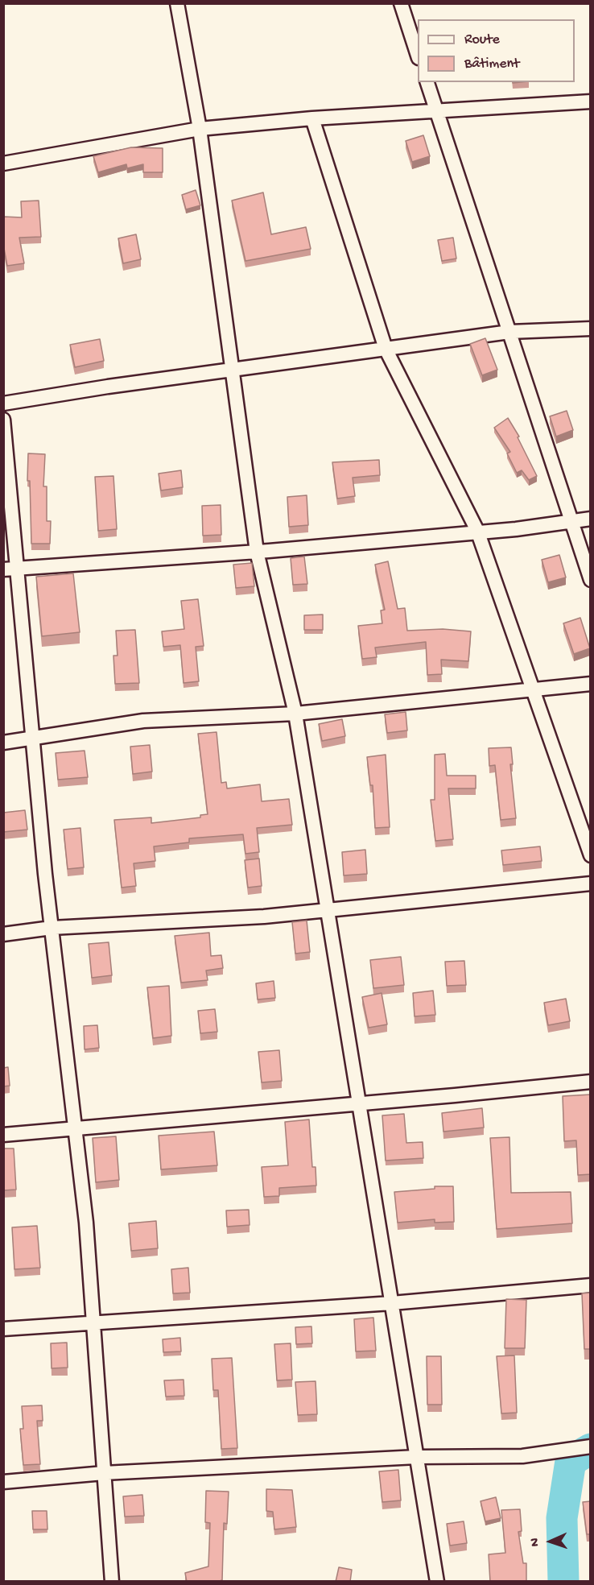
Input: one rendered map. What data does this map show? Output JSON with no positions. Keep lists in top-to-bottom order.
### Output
{
  "legend": ["Route", "Bâtiment"],
  "north": "left"
}
